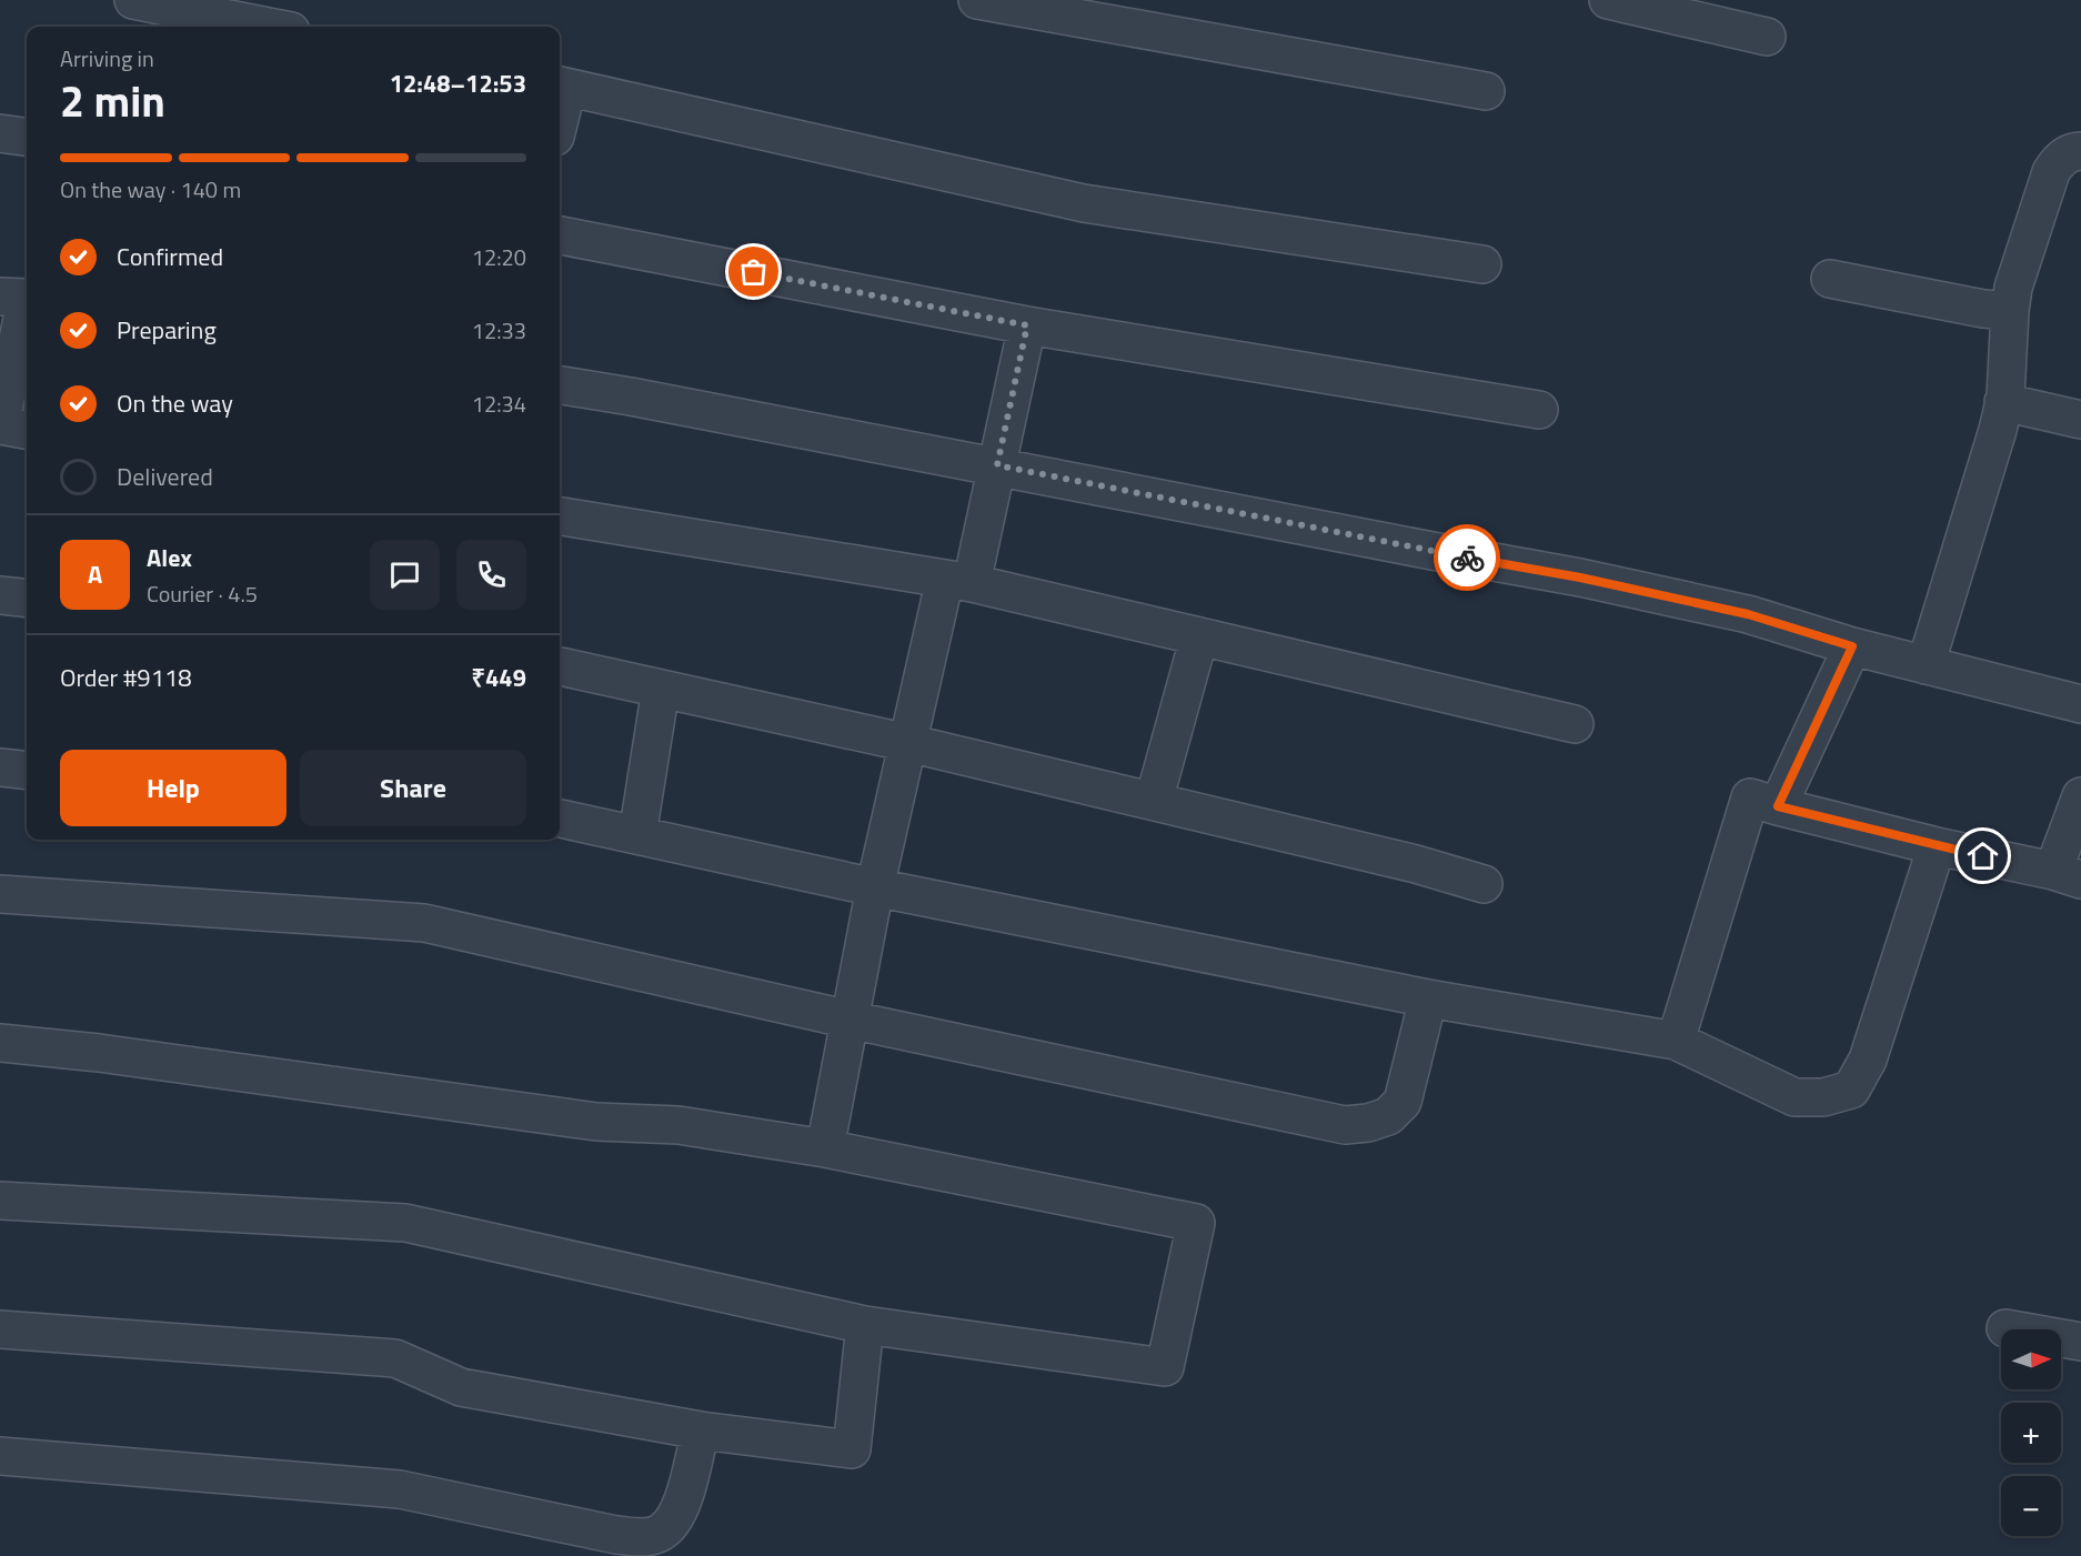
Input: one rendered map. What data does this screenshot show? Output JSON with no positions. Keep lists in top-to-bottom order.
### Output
{
  "north": "right",
  "page": {
    "heading": ["2 min", "Arriving in", "12:48–12:53"],
    "panel": [
      "Alex",
      "Courier · 4.5",
      "Order #9118",
      "₹449"
    ],
    "bar": "On the way · 140 m",
    "list": [
      ["Confirmed", "12:20"],
      ["Preparing", "12:33"],
      ["On the way", "12:34"],
      "Delivered"
    ],
    "round": "A",
    "buttons": ["Help", "Share"],
    "map_buttons": ["+", "−"]
  }
}
